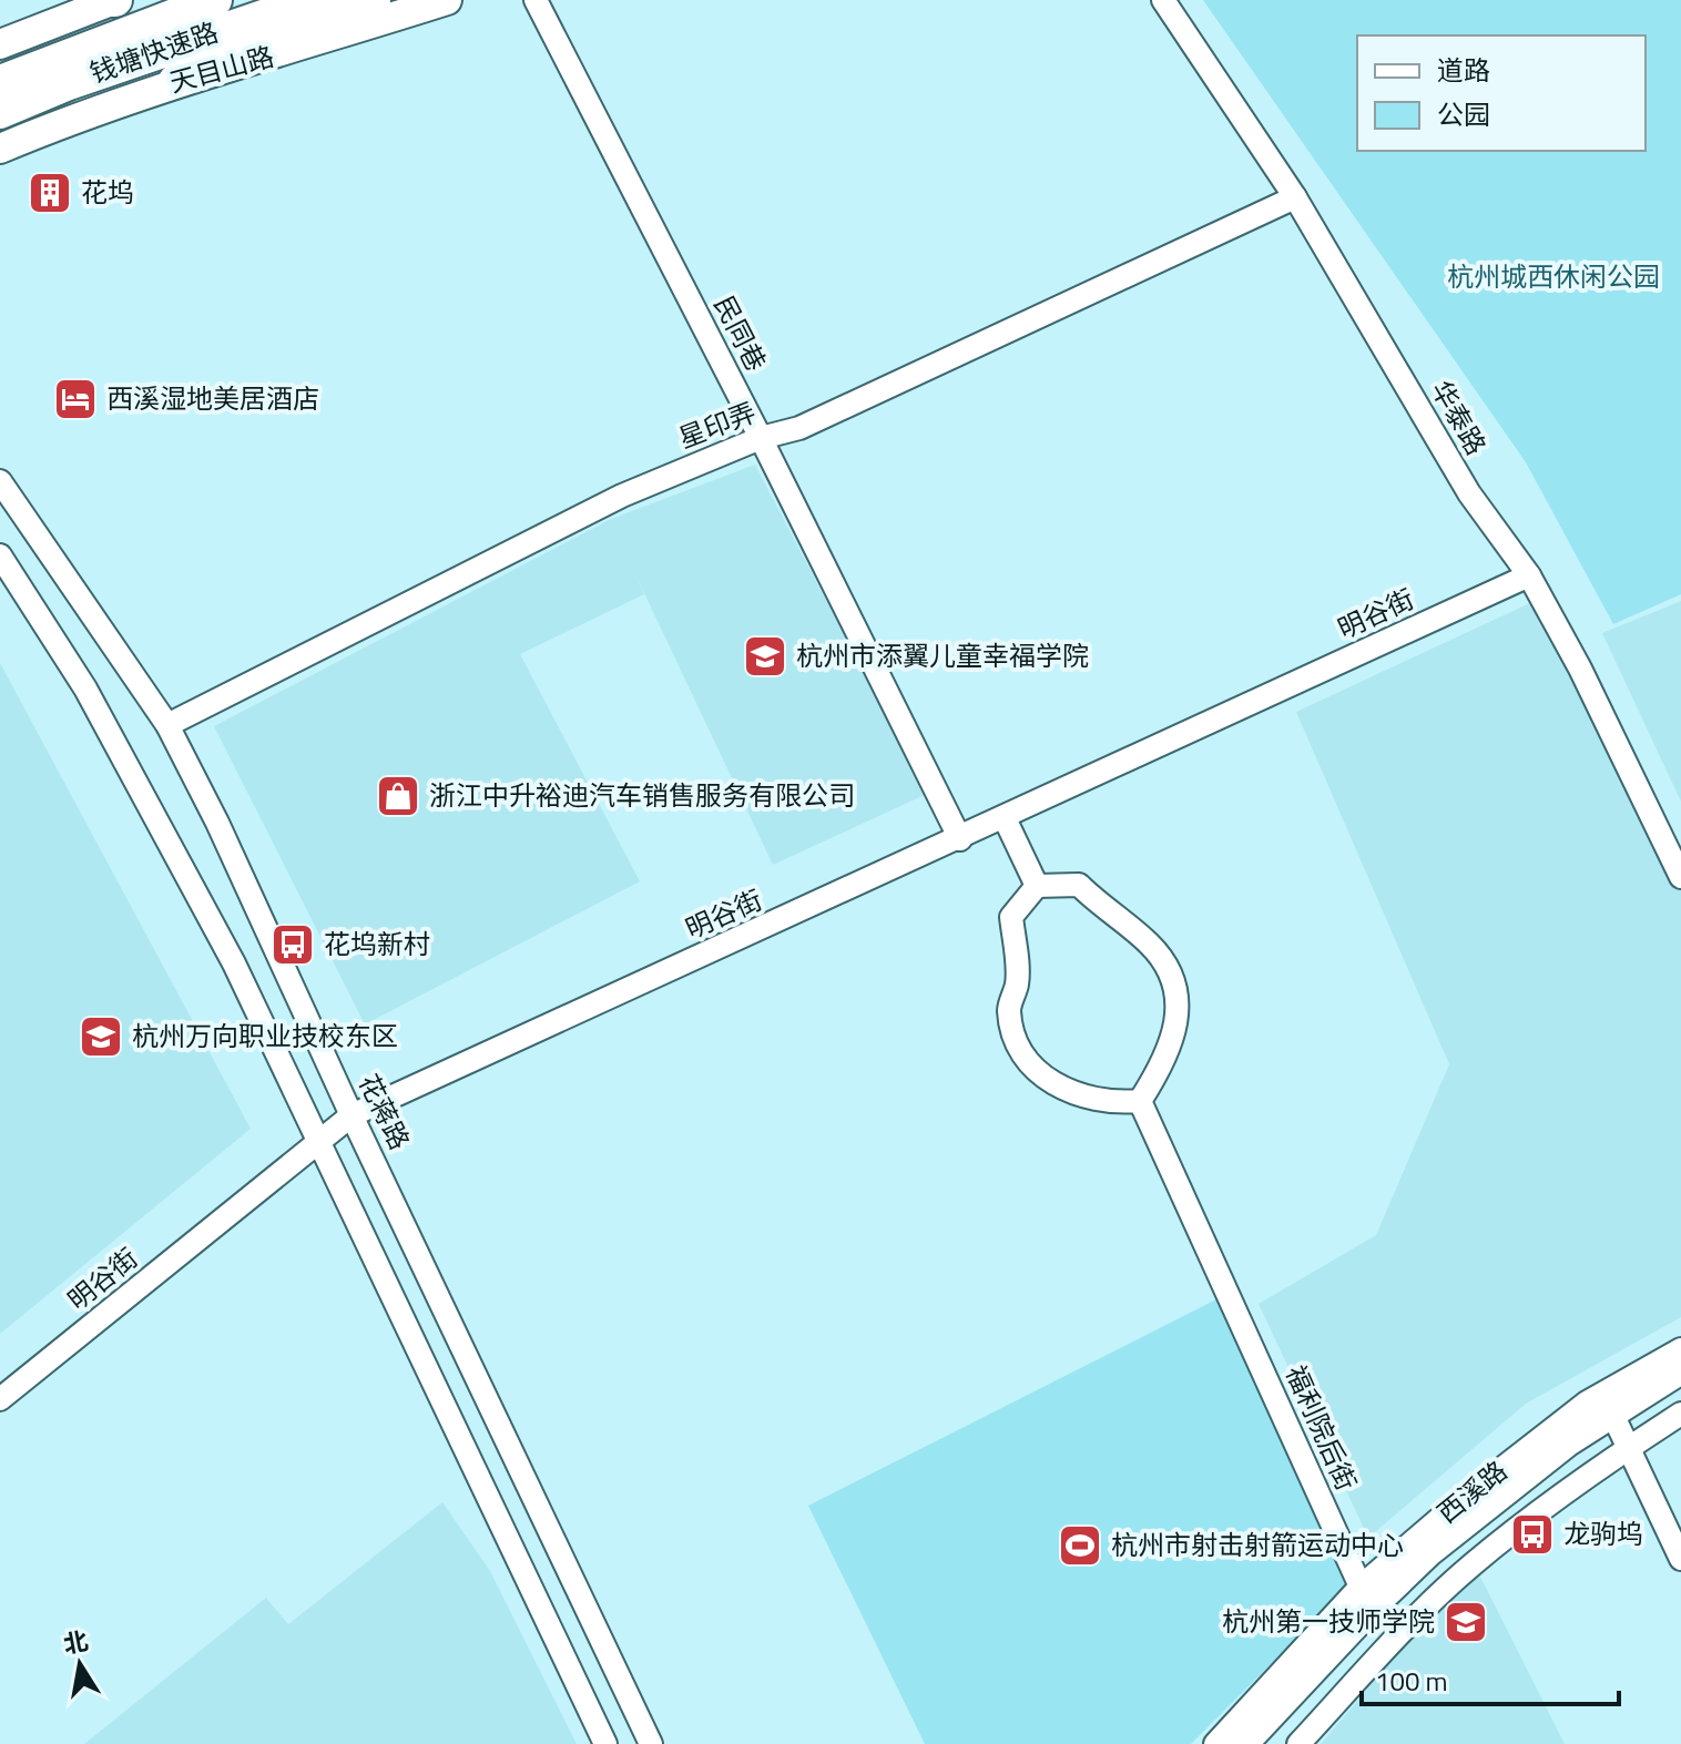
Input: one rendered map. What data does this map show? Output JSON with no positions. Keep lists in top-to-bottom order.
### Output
{
  "streets": {
    "highway": ["钱塘快速路"],
    "main road": ["天目山路", "西溪路"],
    "street": [
      "民同巷",
      "华泰路",
      "星印弄",
      "明谷街",
      "花蒋路",
      "福利院后街"
    ]
  },
  "crossings": [
    ["民同巷", "星印弄"],
    ["民同巷", "明谷街"],
    ["华泰路", "星印弄"],
    ["华泰路", "明谷街"],
    ["星印弄", "花蒋路"],
    ["明谷街", "花蒋路"],
    ["福利院后街", "西溪路"]
  ],
  "parks": ["杭州城西休闲公园"],
  "places": {
    "building": ["花坞"],
    "hotel": ["西溪湿地美居酒店"],
    "school or university": ["杭州市添翼儿童幸福学院", "杭州万向职业技校东区", "杭州第一技师学院"],
    "shop": ["浙江中升裕迪汽车销售服务有限公司"],
    "bus stop": ["花坞新村", "龙驹坞"],
    "sports": ["杭州市射击射箭运动中心"]
  },
  "legend": ["道路", "公园"],
  "scale_bar": "100 m",
  "north": "top"
}
